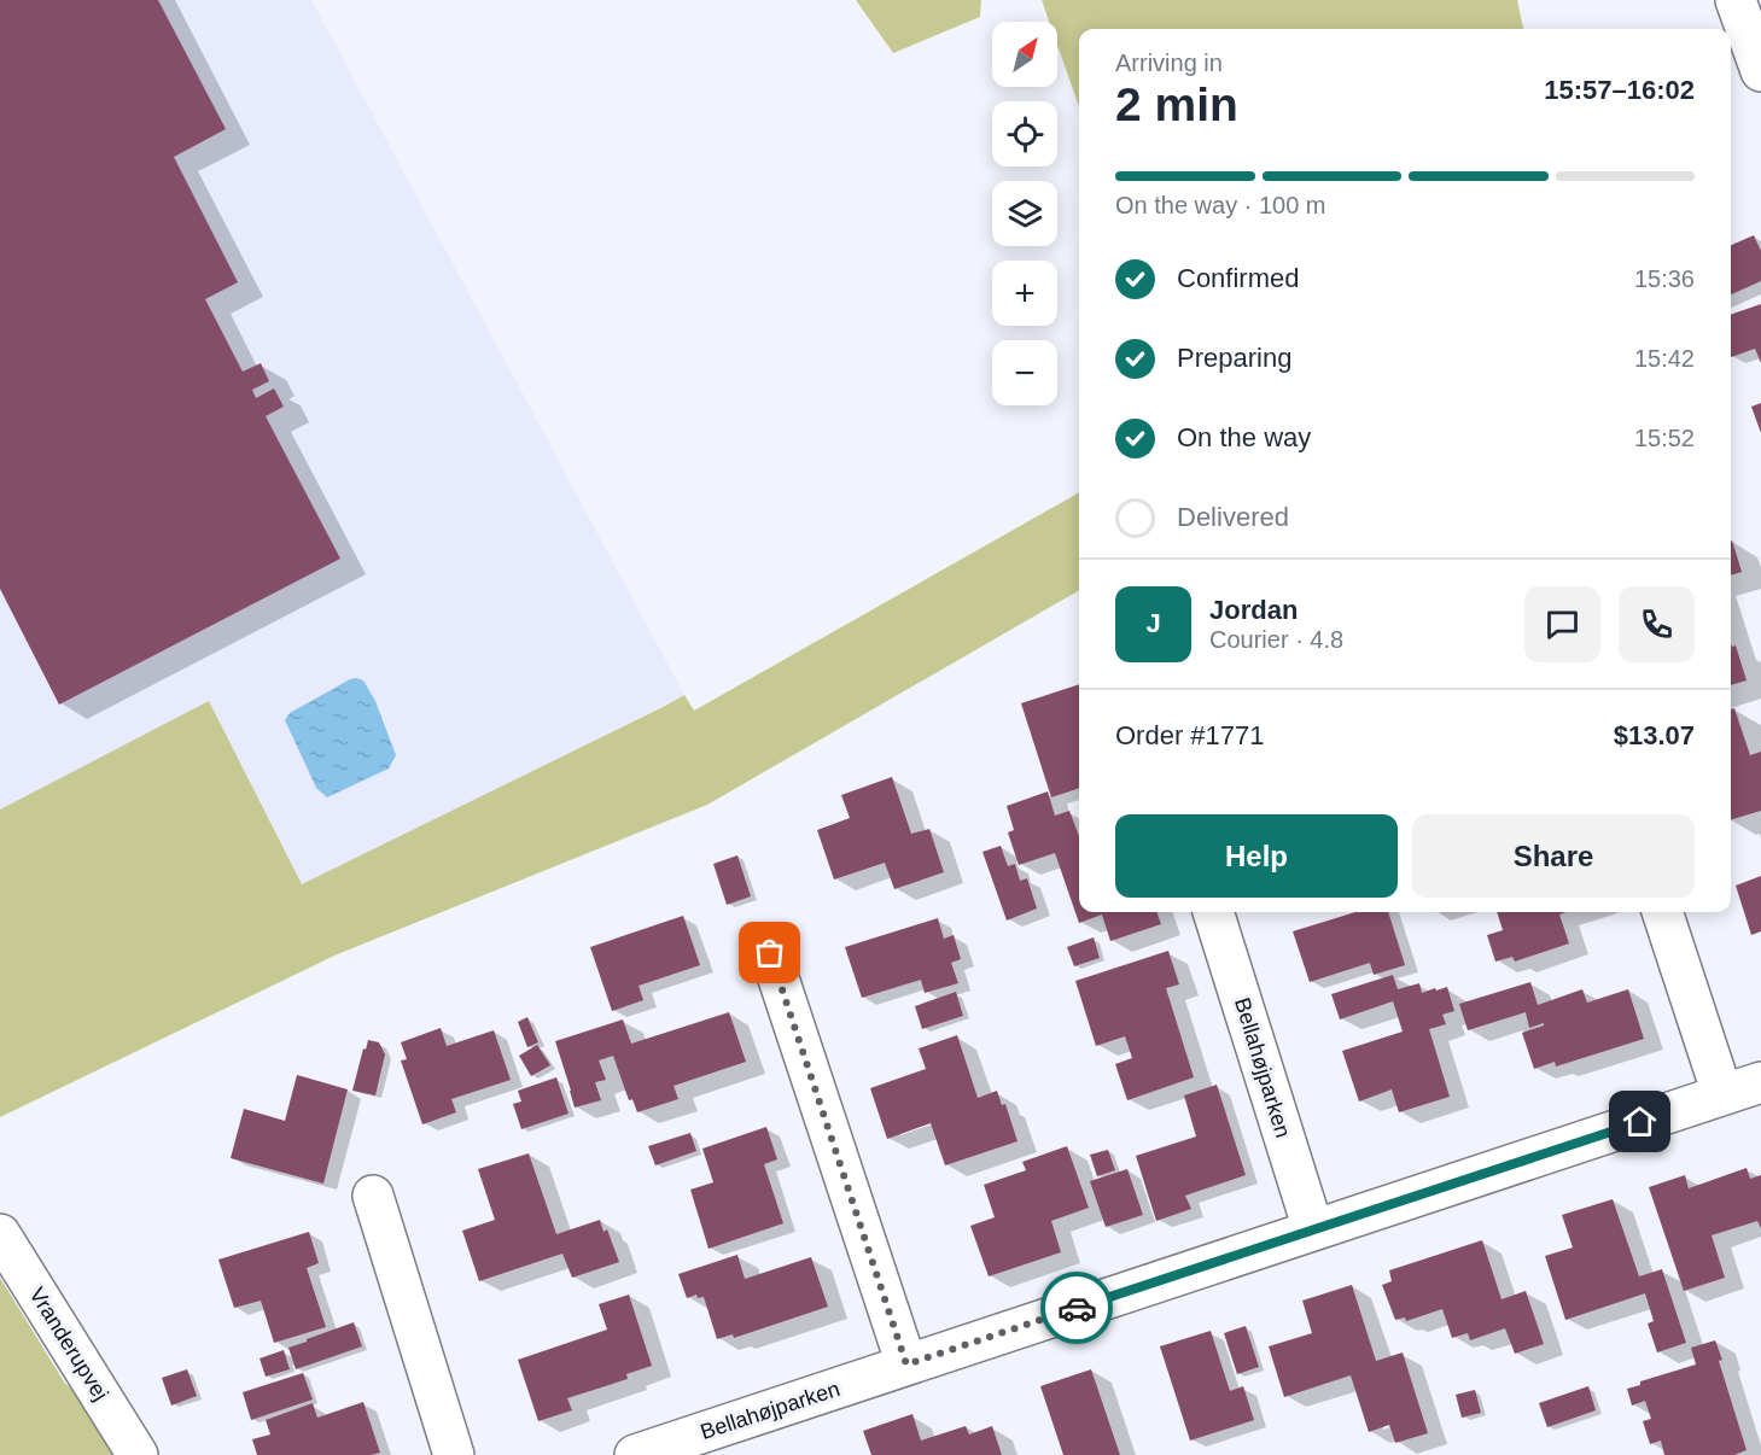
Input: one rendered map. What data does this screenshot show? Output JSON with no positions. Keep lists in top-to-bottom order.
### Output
{
  "streets": {
    "street": ["Bellahøjparken", "Vranderupvej"]
  },
  "north": "top right",
  "page": {
    "map_buttons": ["+", "−"],
    "heading": ["2 min", "Arriving in", "15:57–16:02"],
    "panel": [
      "Jordan",
      "Courier · 4.8",
      "Order #1771",
      "$13.07"
    ],
    "bar": "On the way · 100 m",
    "list": [
      ["Confirmed", "15:36"],
      ["Preparing", "15:42"],
      ["On the way", "15:52"],
      "Delivered"
    ],
    "round": "J",
    "buttons": ["Help", "Share"]
  }
}
